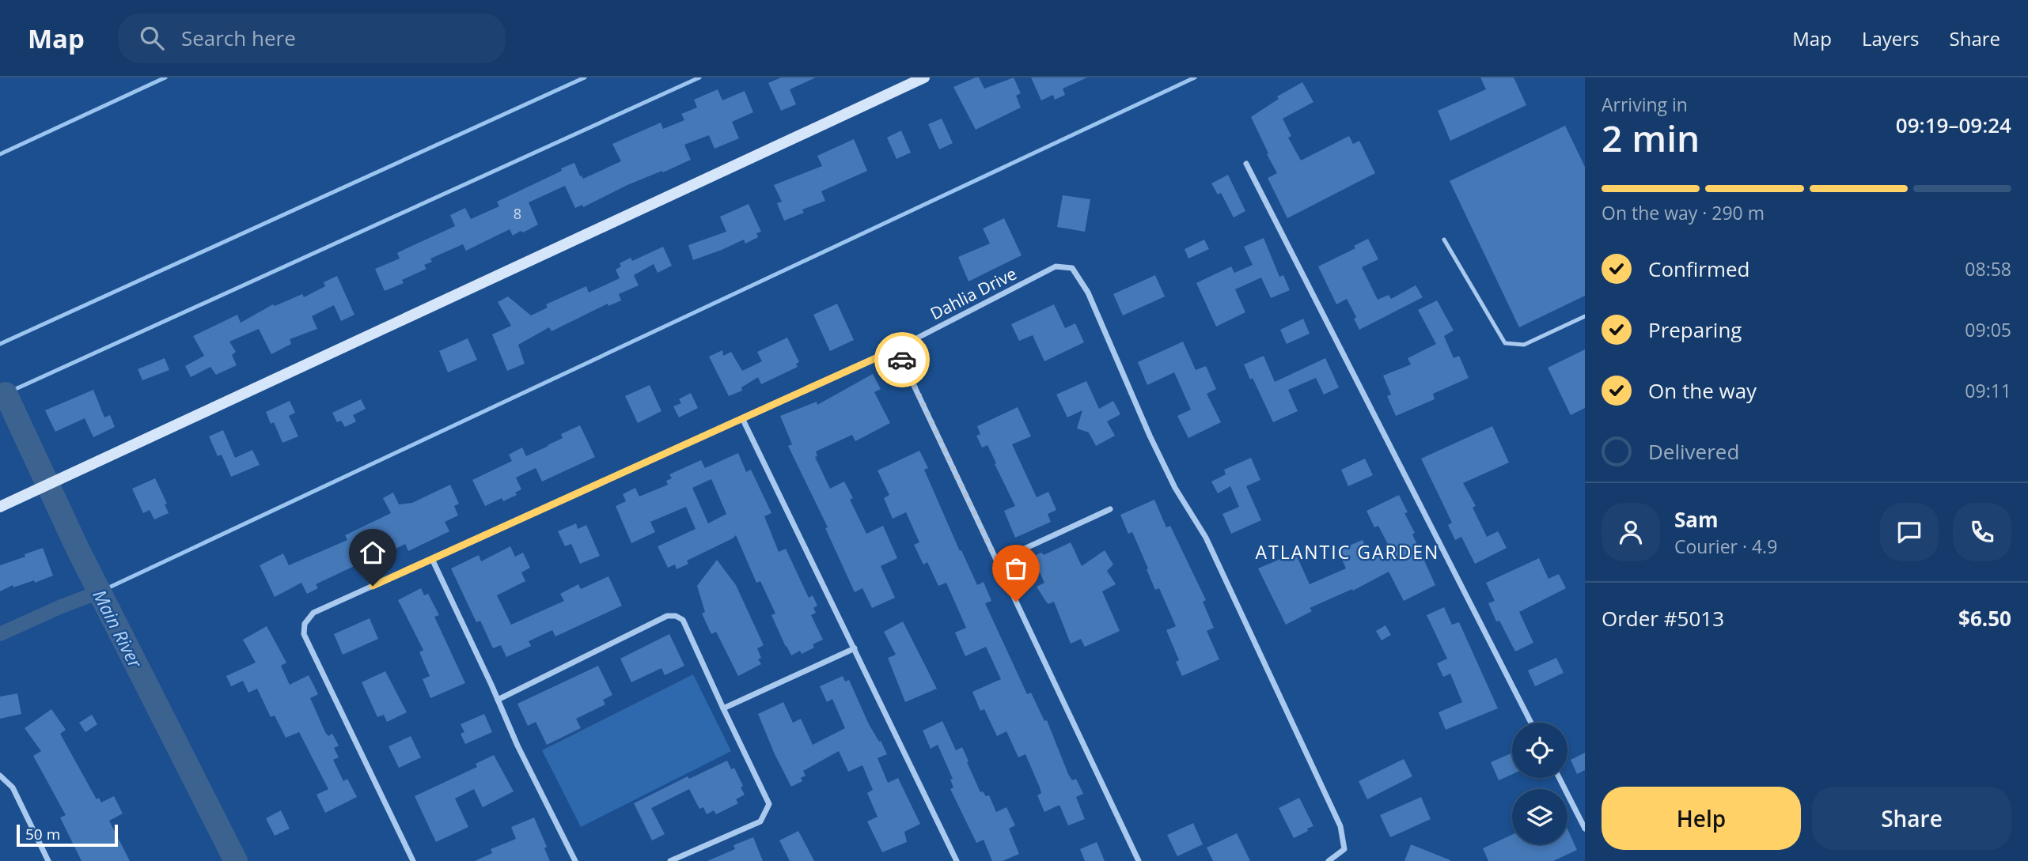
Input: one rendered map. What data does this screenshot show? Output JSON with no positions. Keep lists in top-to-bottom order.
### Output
{
  "streets": {
    "street": ["Dahlia Drive"]
  },
  "districts": ["ATLANTIC GARDEN"],
  "water": ["Main River"],
  "house_numbers": ["8"],
  "scale_bar": "50 m",
  "page": {
    "header": "Map",
    "search": "Search here",
    "nav": ["Map", "Layers", "Share"],
    "heading": ["2 min", "Arriving in", "09:19–09:24"],
    "panel": [
      "Sam",
      "Courier · 4.9",
      "Order #5013",
      "$6.50"
    ],
    "bar": "On the way · 290 m",
    "list": [
      ["Confirmed", "08:58"],
      ["Preparing", "09:05"],
      ["On the way", "09:11"],
      "Delivered"
    ],
    "buttons": ["Help", "Share"],
    "scale": "50 m"
  }
}
